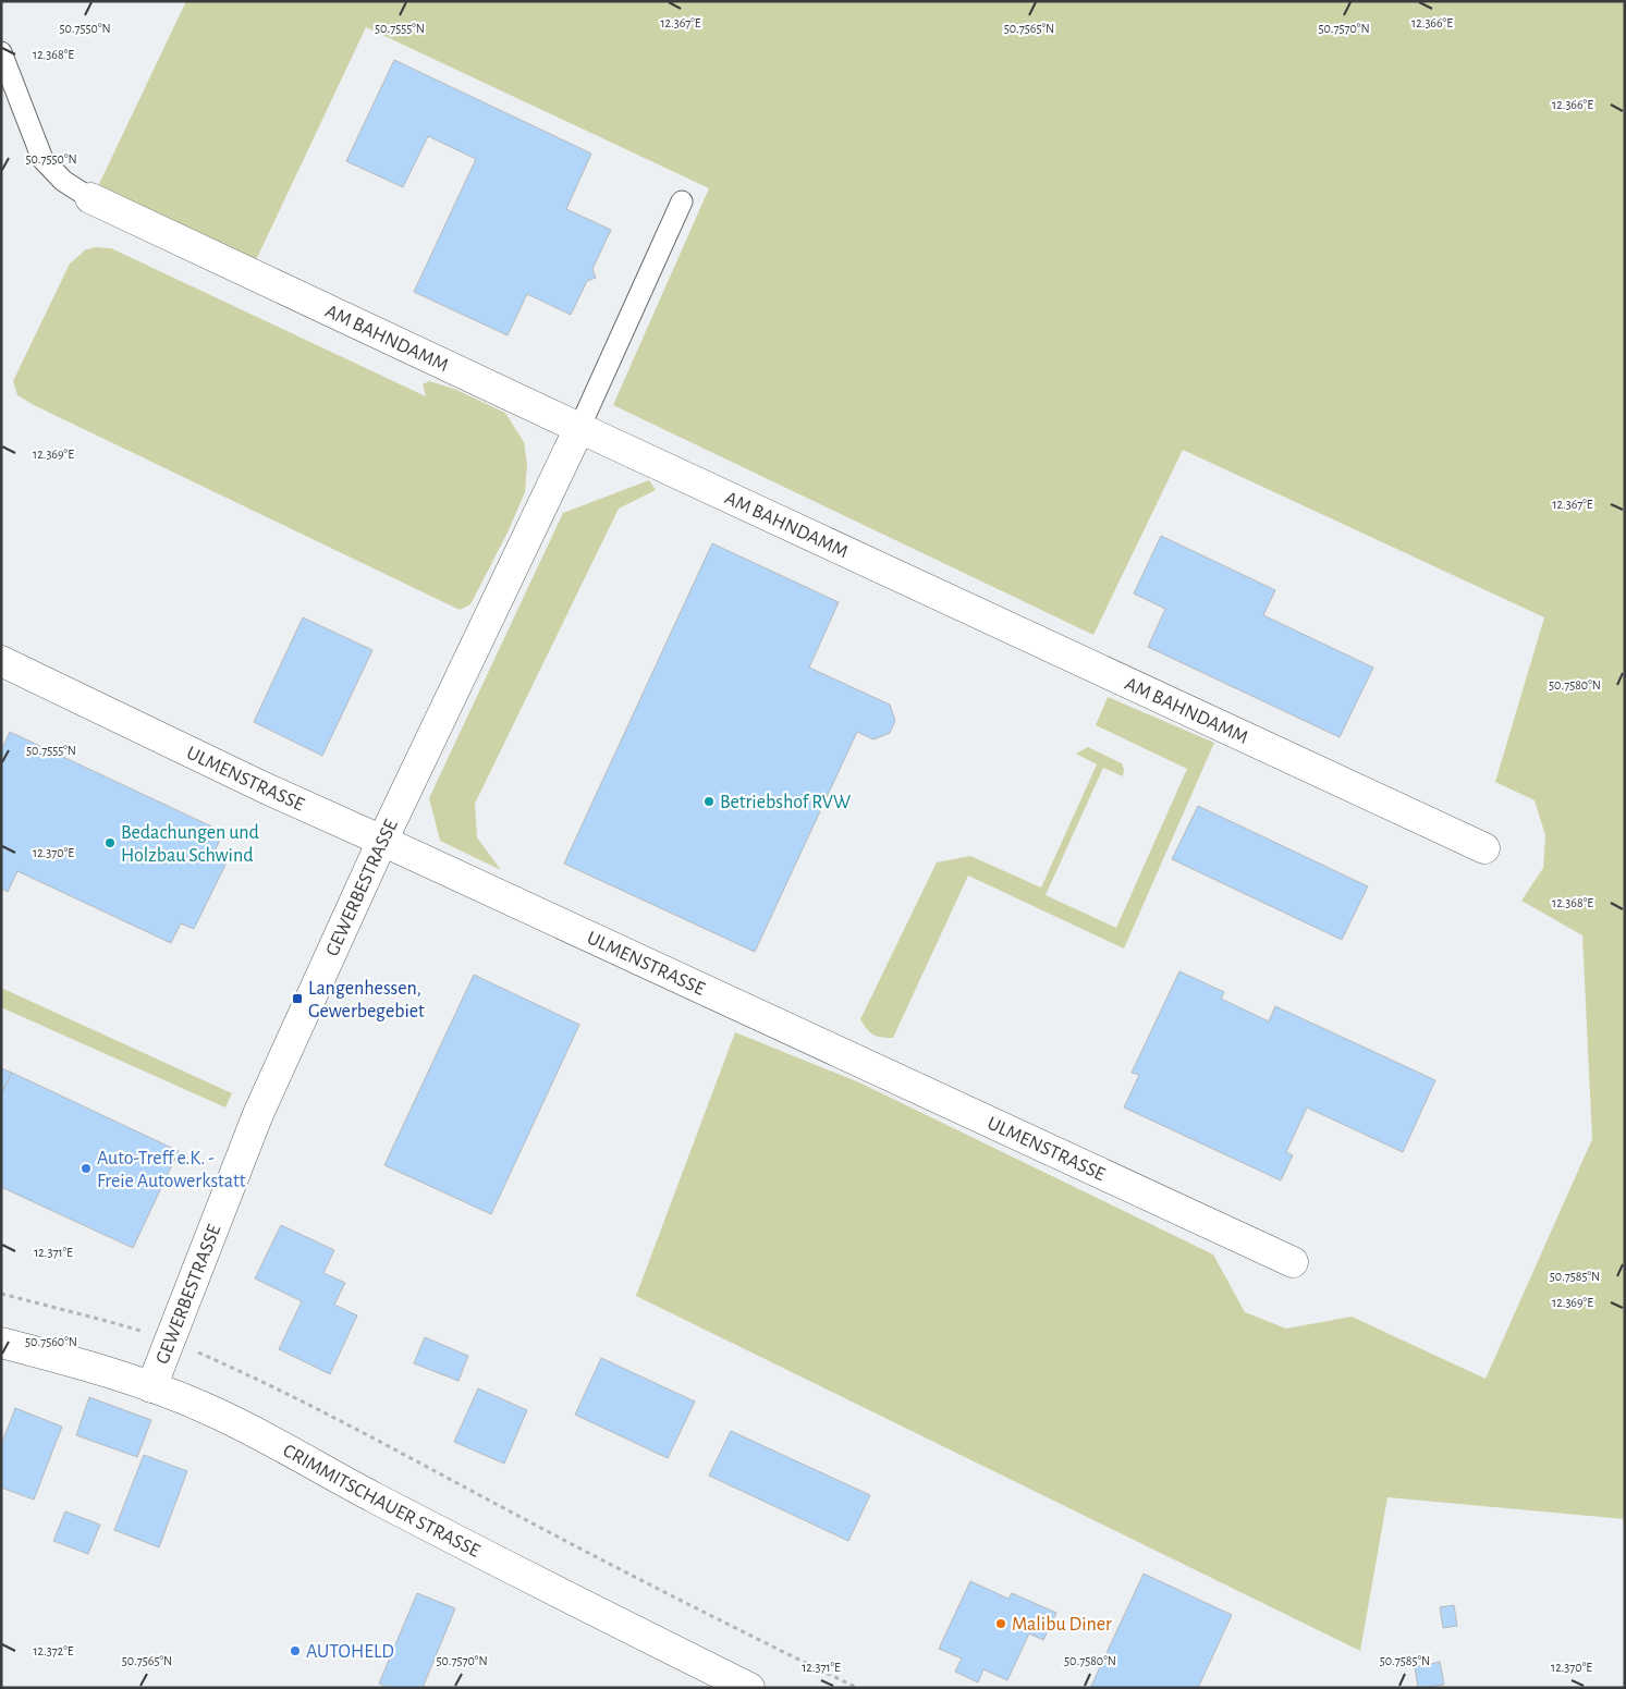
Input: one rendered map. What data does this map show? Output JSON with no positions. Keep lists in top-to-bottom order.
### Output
{
  "streets": {
    "street": [
      "AM BAHNDAMM",
      "ULMENSTRASSE",
      "GEWERBESTRASSE",
      "CRIMMITSCHAUER STRASSE"
    ]
  },
  "crossings": [
    ["AM BAHNDAMM", "GEWERBESTRASSE"],
    ["ULMENSTRASSE", "GEWERBESTRASSE"],
    ["GEWERBESTRASSE", "CRIMMITSCHAUER STRASSE"]
  ],
  "places": {
    "other": [
      "Betriebshof RVW",
      "Bedachungen und Holzbau Schwind",
      "Auto-Treff e.K. - Freie Autowerkstatt",
      "Malibu Diner",
      "AUTOHELD"
    ],
    "transit": ["Langenhessen, Gewerbegebiet"]
  },
  "coordinates": [
    "12.367°E",
    "12.366°E",
    "50.7550°N",
    "50.7555°N",
    "50.7565°N",
    "50.7570°N",
    "12.368°E",
    "12.369°E",
    "50.7580°N",
    "12.370°E",
    "12.371°E",
    "50.7585°N",
    "50.7560°N",
    "12.372°E"
  ]
}
